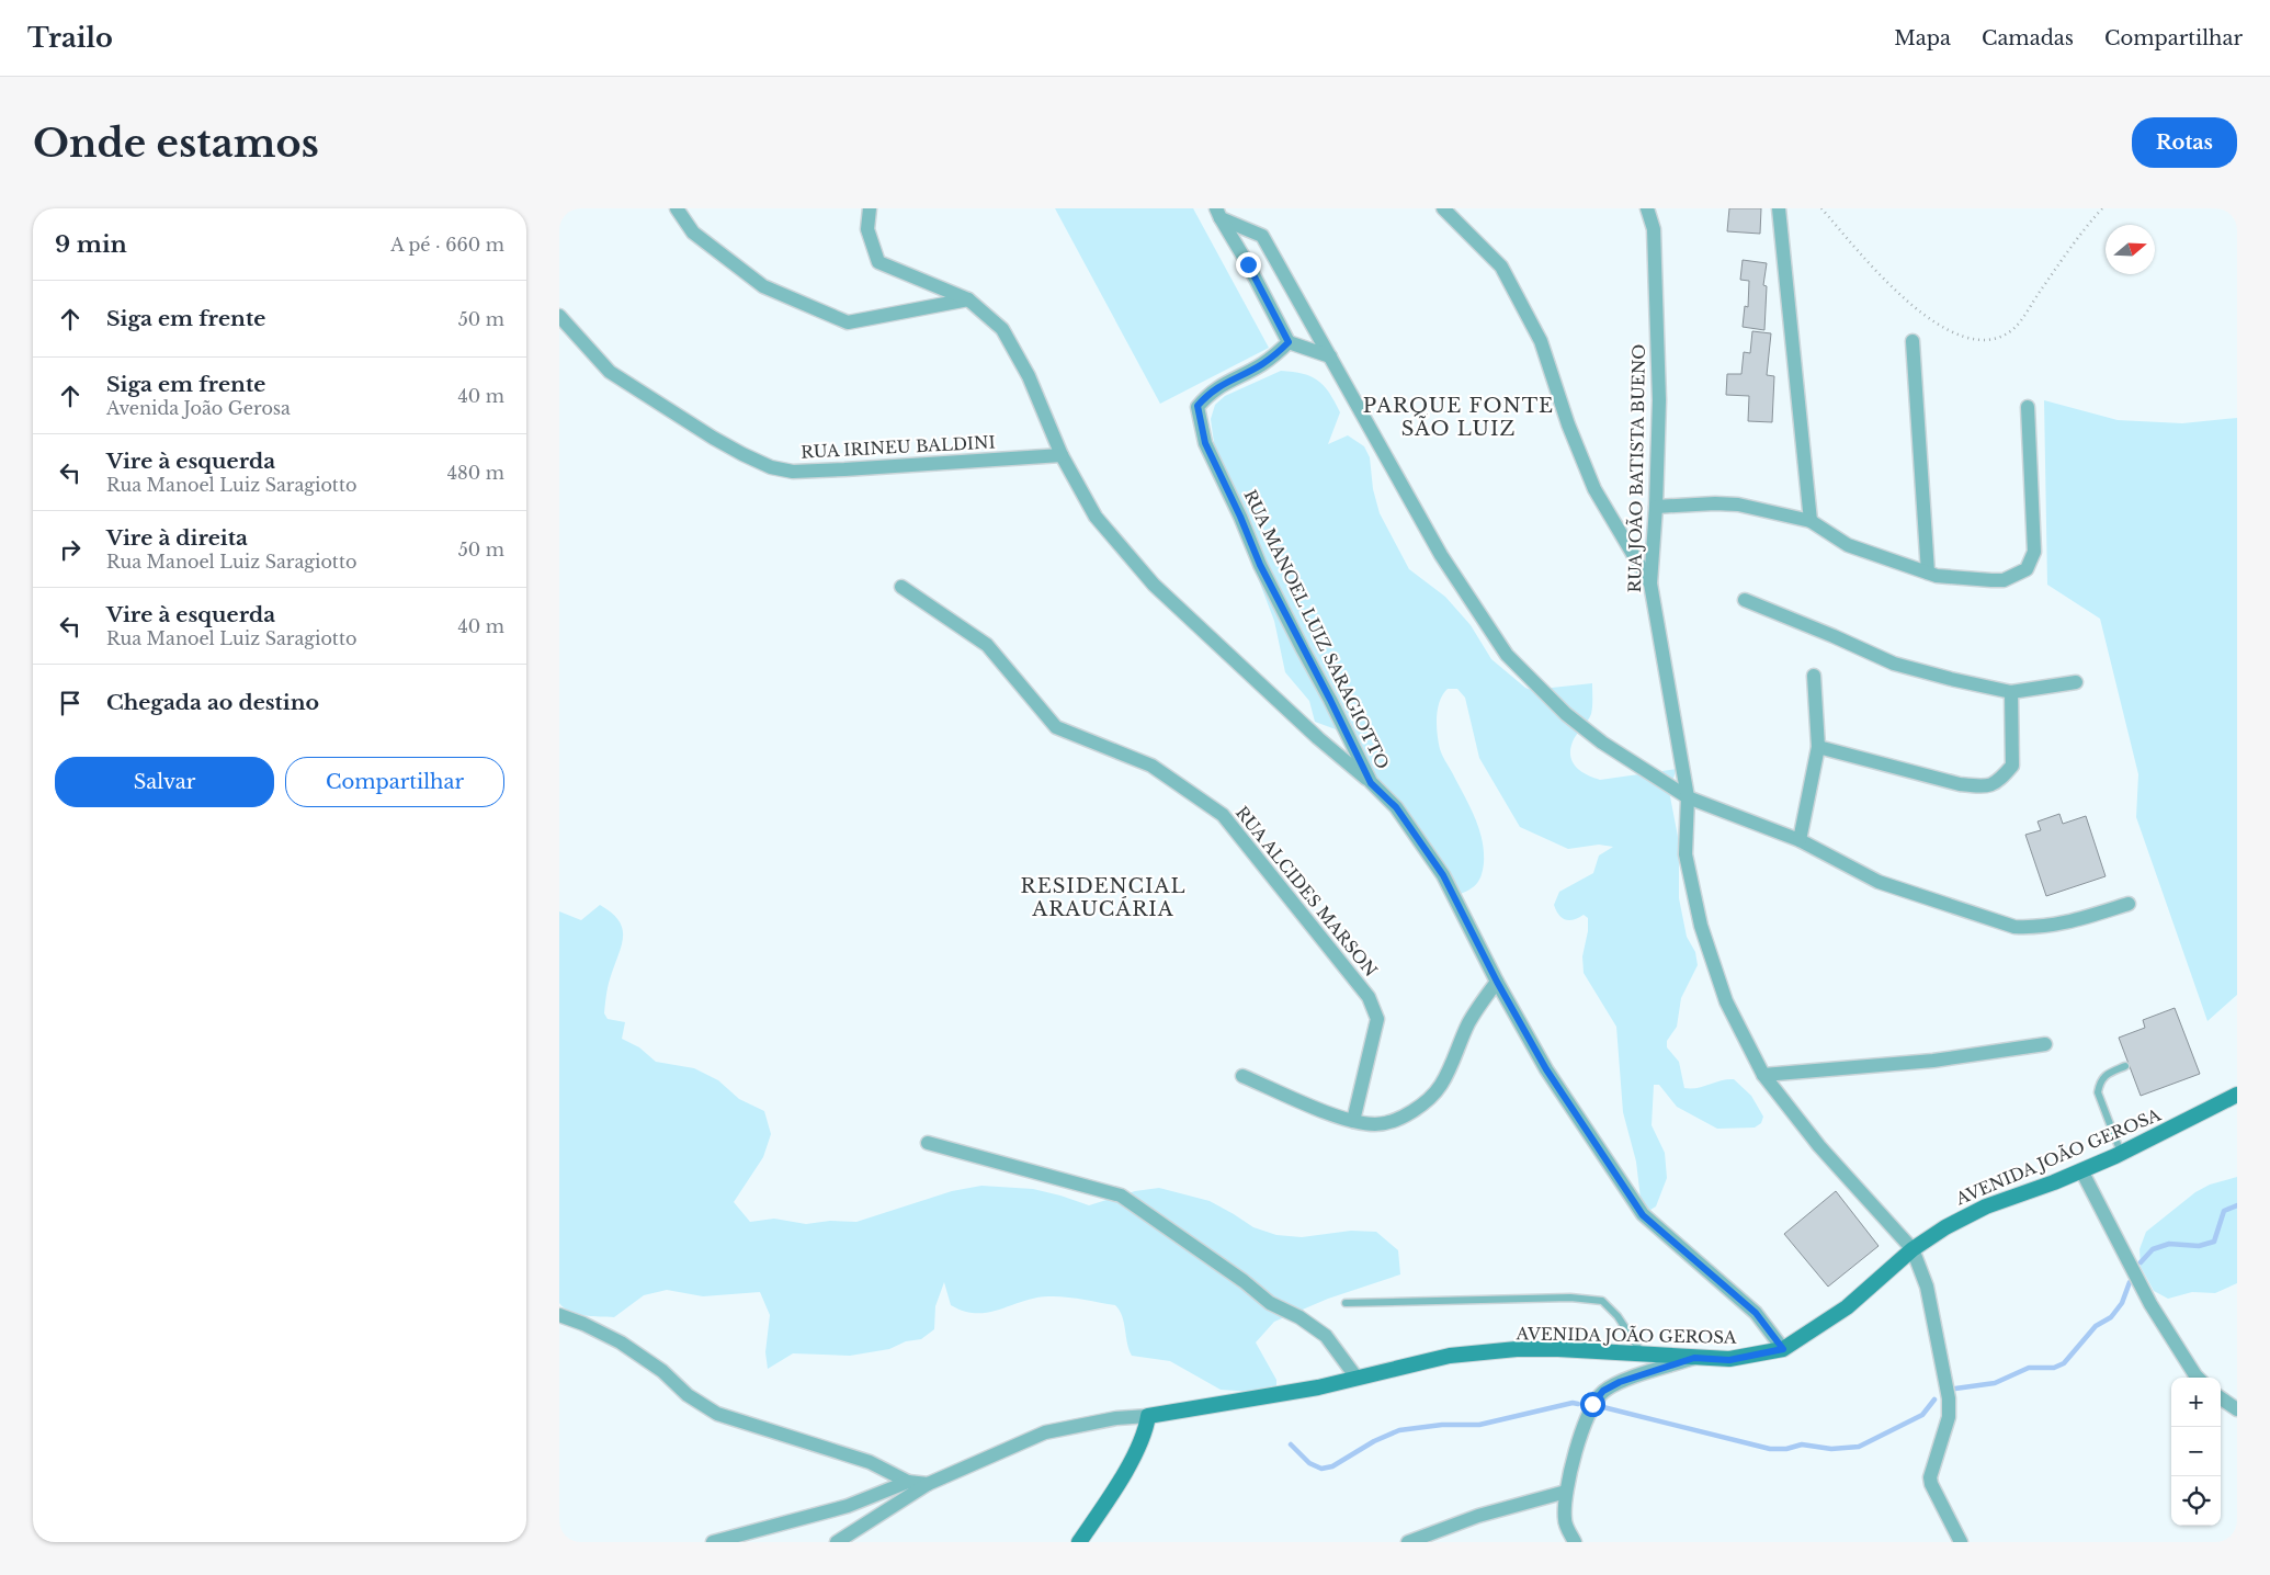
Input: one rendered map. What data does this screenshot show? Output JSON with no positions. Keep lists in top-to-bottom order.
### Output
{
  "streets": {
    "main road": ["AVENIDA JOÃO GEROSA"],
    "street": [
      "RUA IRINEU BALDINI",
      "RUA JOÃO BATISTA BUENO",
      "RUA MANOEL LUIZ SARAGIOTTO",
      "RUA ALCIDES MARSON"
    ]
  },
  "crossings": [
    ["RUA JOÃO BATISTA BUENO", "AVENIDA JOÃO GEROSA"],
    ["RUA MANOEL LUIZ SARAGIOTTO", "AVENIDA JOÃO GEROSA"]
  ],
  "districts": ["PARQUE FONTE SÃO LUIZ", "RESIDENCIAL ARAUCÁRIA"],
  "north": "right",
  "page": {
    "header": "Trailo",
    "nav": ["Mapa", "Camadas", "Compartilhar"],
    "buttons": [
      "Rotas",
      ["Salvar", "Compartilhar"]
    ],
    "title": "Onde estamos",
    "heading": ["9 min", "A pé · 660 m"],
    "list": [
      ["Siga em frente", "50 m"],
      ["Siga em frente", "Avenida João Gerosa", "40 m"],
      ["Vire à esquerda", "Rua Manoel Luiz Saragiotto", "480 m"],
      ["Vire à direita", "Rua Manoel Luiz Saragiotto", "50 m"],
      ["Vire à esquerda", "Rua Manoel Luiz Saragiotto", "40 m"],
      "Chegada ao destino"
    ],
    "map_buttons": ["+", "−"]
  }
}
